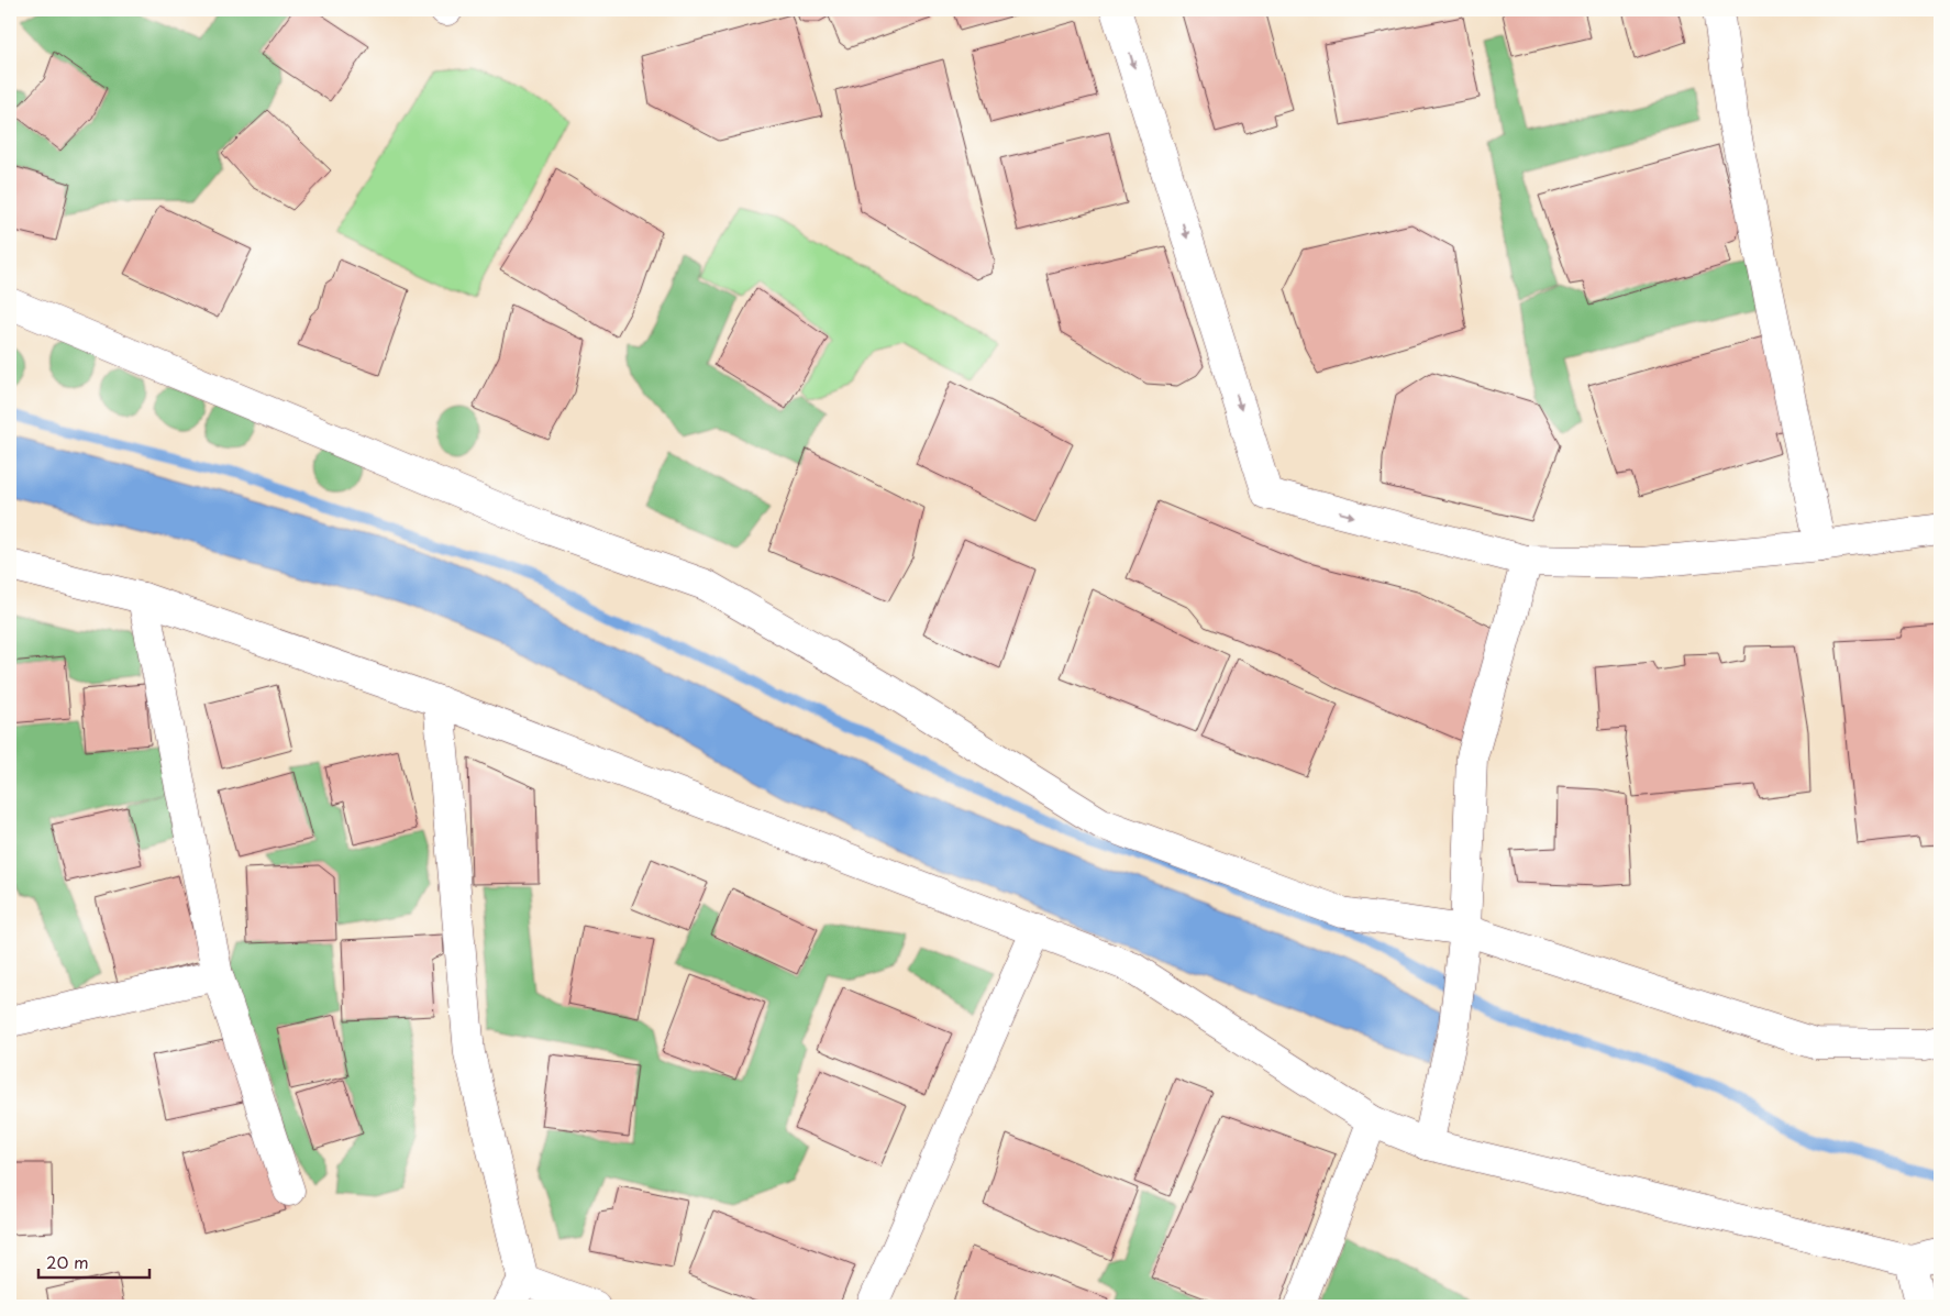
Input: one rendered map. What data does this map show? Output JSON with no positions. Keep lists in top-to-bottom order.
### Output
{
  "scale_bar": "20 m"
}
